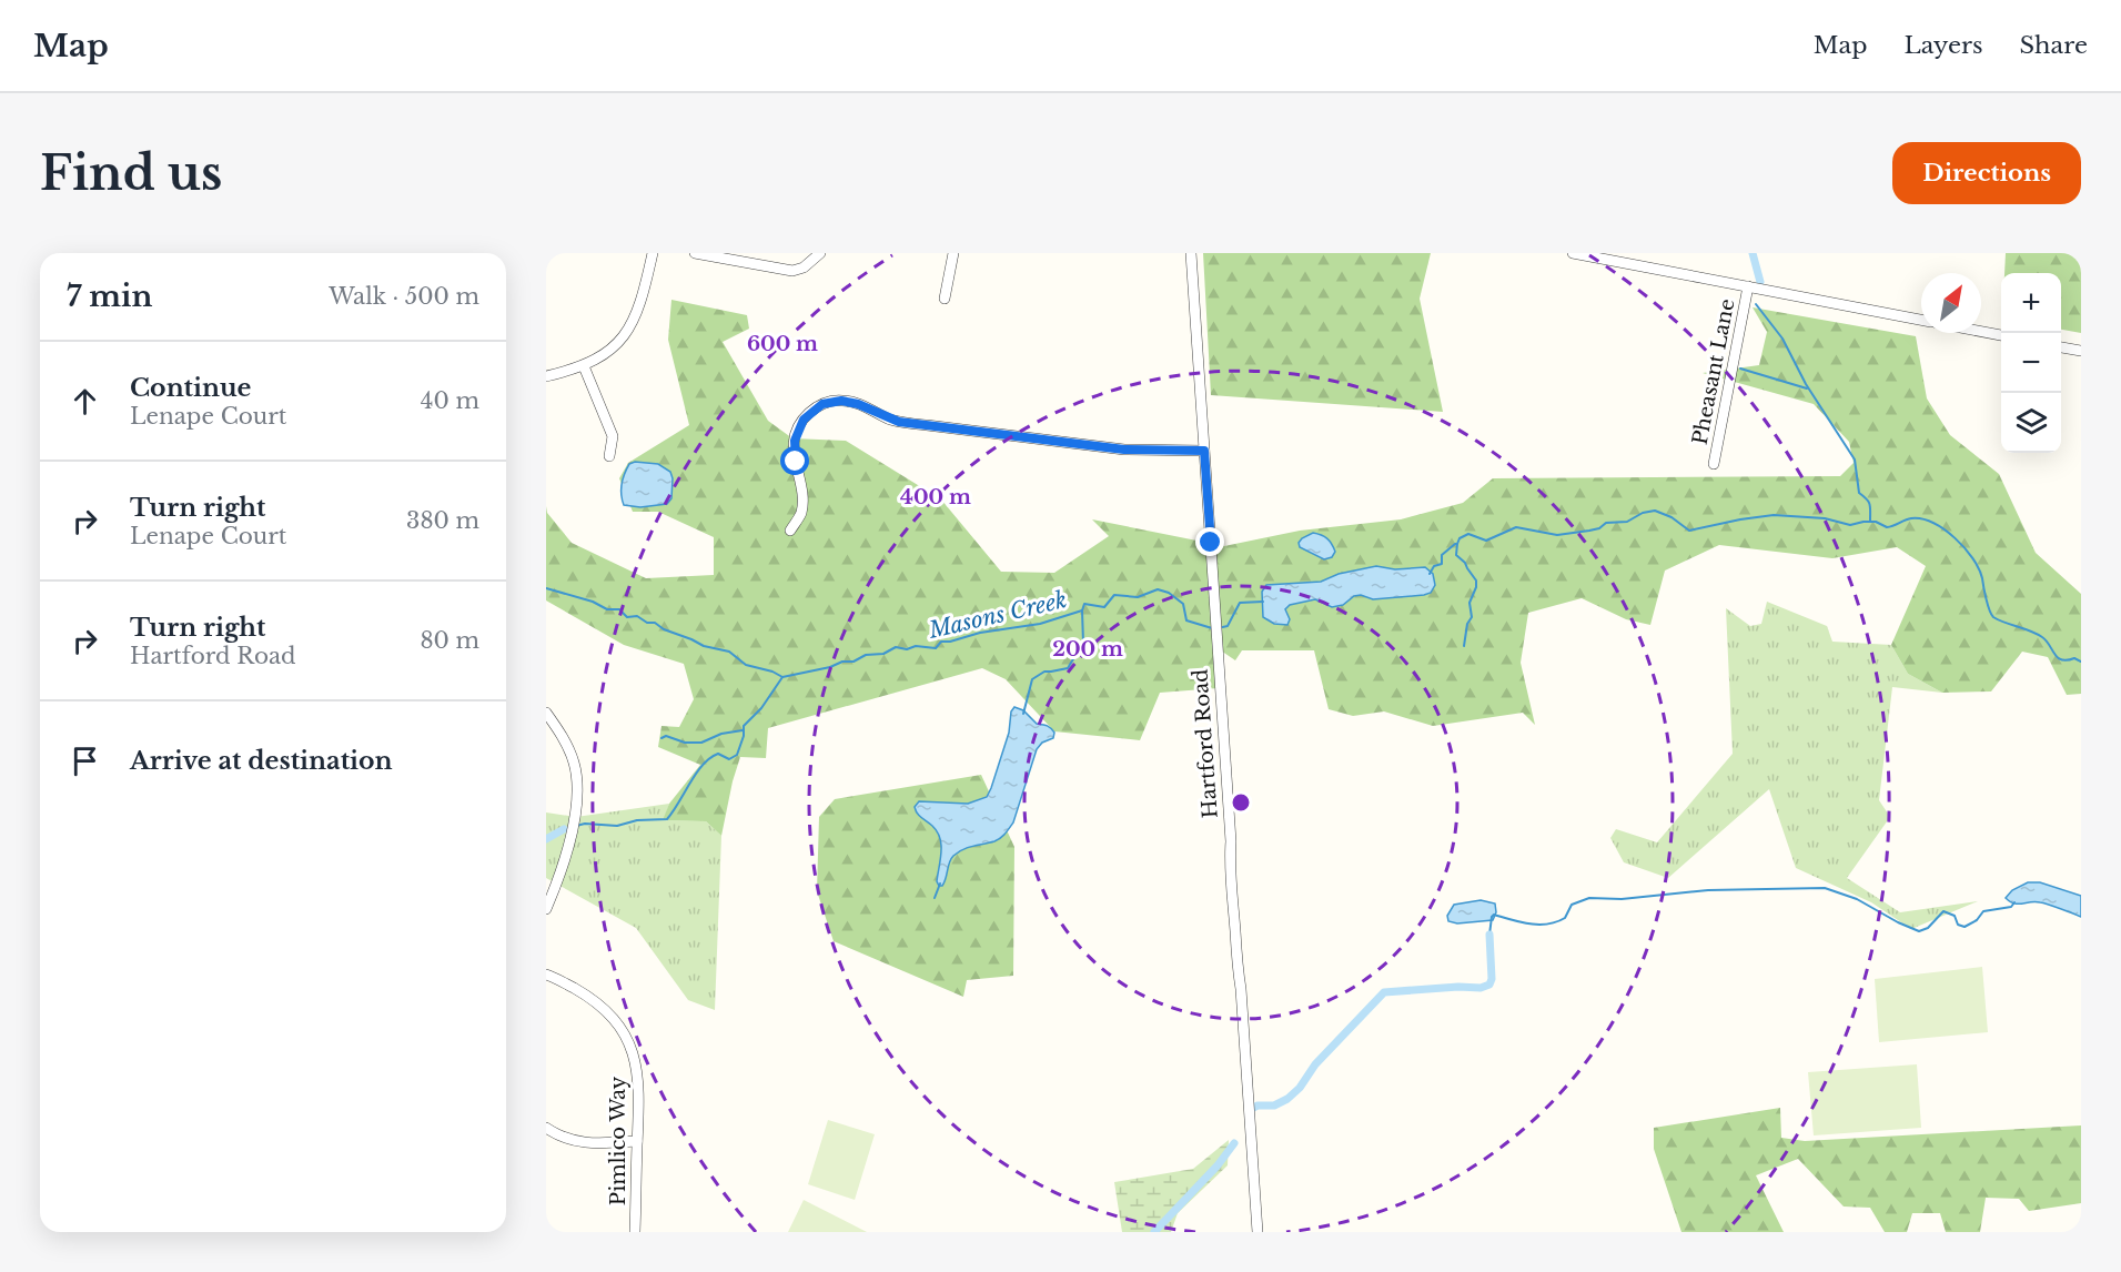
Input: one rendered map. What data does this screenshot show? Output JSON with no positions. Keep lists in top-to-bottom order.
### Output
{
  "streets": {
    "street": ["Pheasant Lane", "Hartford Road", "Pimlico Way"]
  },
  "water": ["Masons Creek"],
  "north": "top right",
  "page": {
    "header": "Map",
    "nav": ["Map", "Layers", "Share"],
    "buttons": "Directions",
    "title": "Find us",
    "heading": ["7 min", "Walk · 500 m"],
    "map_buttons": ["+", "−"],
    "list": [
      ["Continue", "Lenape Court", "40 m"],
      ["Turn right", "Lenape Court", "380 m"],
      ["Turn right", "Hartford Road", "80 m"],
      "Arrive at destination"
    ]
  },
  "rings": ["600 m", "400 m", "200 m"]
}
